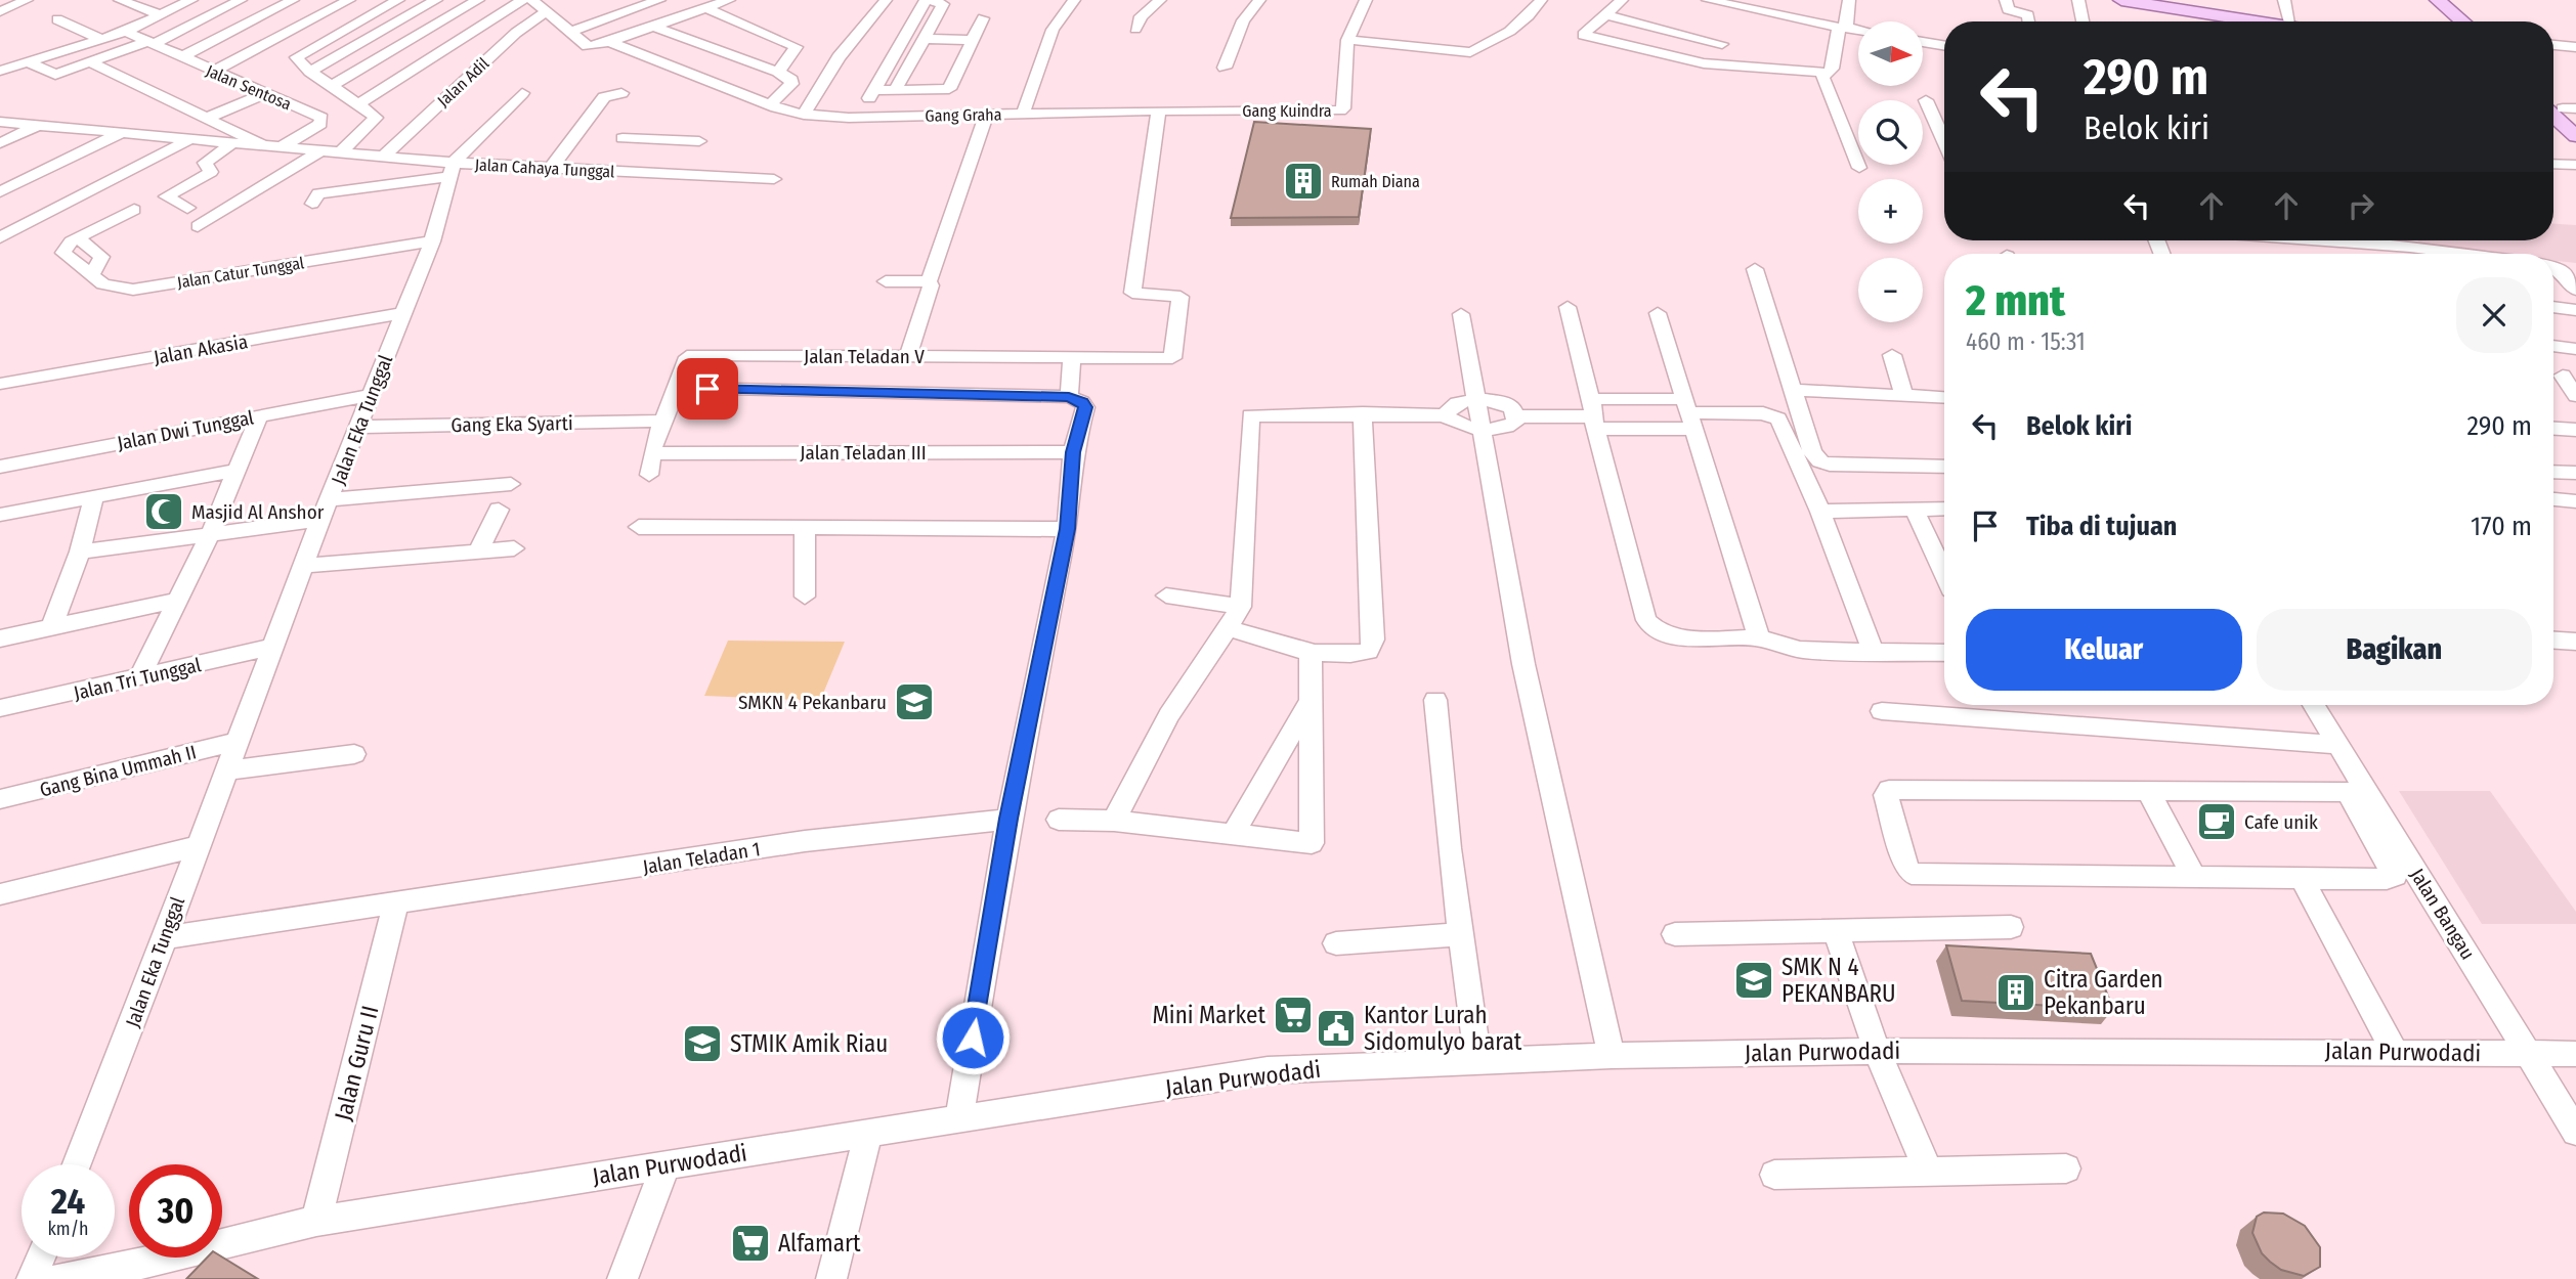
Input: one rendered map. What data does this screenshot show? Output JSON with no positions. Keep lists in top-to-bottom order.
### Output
{
  "streets": {
    "street": [
      "Jalan Adil",
      "Jalan Sentosa",
      "Gang Kuindra",
      "Gang Graha",
      "Jalan Cahaya Tunggal",
      "Jalan Catur Tunggal",
      "Jalan Akasia",
      "Jalan Teladan V",
      "Jalan Eka Tunggal",
      "Gang Eka Syarti",
      "Jalan Dwi Tunggal",
      "Jalan Teladan III",
      "Jalan Tri Tunggal",
      "Gang Bina Ummah II",
      "Jalan Teladan 1",
      "Jalan Bangau",
      "Jalan Purwodadi",
      "Jalan Guru II"
    ]
  },
  "crossings": [
    ["Gang Kuindra", "Gang Graha"],
    ["Gang Kuindra", "Jalan Teladan V"],
    ["Gang Graha", "Jalan Teladan V"],
    ["Jalan Cahaya Tunggal", "Jalan Eka Tunggal"],
    ["Jalan Catur Tunggal", "Jalan Eka Tunggal"],
    ["Jalan Akasia", "Jalan Eka Tunggal"],
    ["Jalan Teladan V", "Gang Eka Syarti"],
    ["Jalan Teladan V", "Jalan Teladan III"],
    ["Jalan Eka Tunggal", "Gang Eka Syarti"],
    ["Jalan Eka Tunggal", "Jalan Dwi Tunggal"],
    ["Jalan Eka Tunggal", "Jalan Tri Tunggal"],
    ["Jalan Eka Tunggal", "Gang Bina Ummah II"],
    ["Jalan Eka Tunggal", "Jalan Teladan 1"],
    ["Jalan Teladan 1", "Jalan Guru II"],
    ["Jalan Bangau", "Jalan Purwodadi"],
    ["Jalan Purwodadi", "Jalan Guru II"]
  ],
  "places": {
    "building": ["Rumah Diana", "Citra Garden Pekanbaru"],
    "mosque": ["Masjid Al Anshor"],
    "school or university": ["SMKN 4 Pekanbaru", "SMK N 4 PEKANBARU", "STMIK Amik Riau"],
    "cafe": ["Cafe unik"],
    "supermarket": ["Mini Market", "Alfamart"],
    "public building": ["Kantor Lurah Sidomulyo barat"]
  },
  "north": "right",
  "page": {
    "map_buttons": ["+", "−"],
    "turn": ["290 m", "Belok kiri"],
    "heading": ["2 mnt", "460 m · 15:31"],
    "list": [
      {
        "name": "Belok kiri",
        "value": "290 m"
      },
      {
        "name": "Tiba di tujuan",
        "value": "170 m"
      }
    ],
    "buttons": ["Keluar", "Bagikan"],
    "speed": "24 km/h",
    "limit": "30"
  }
}
